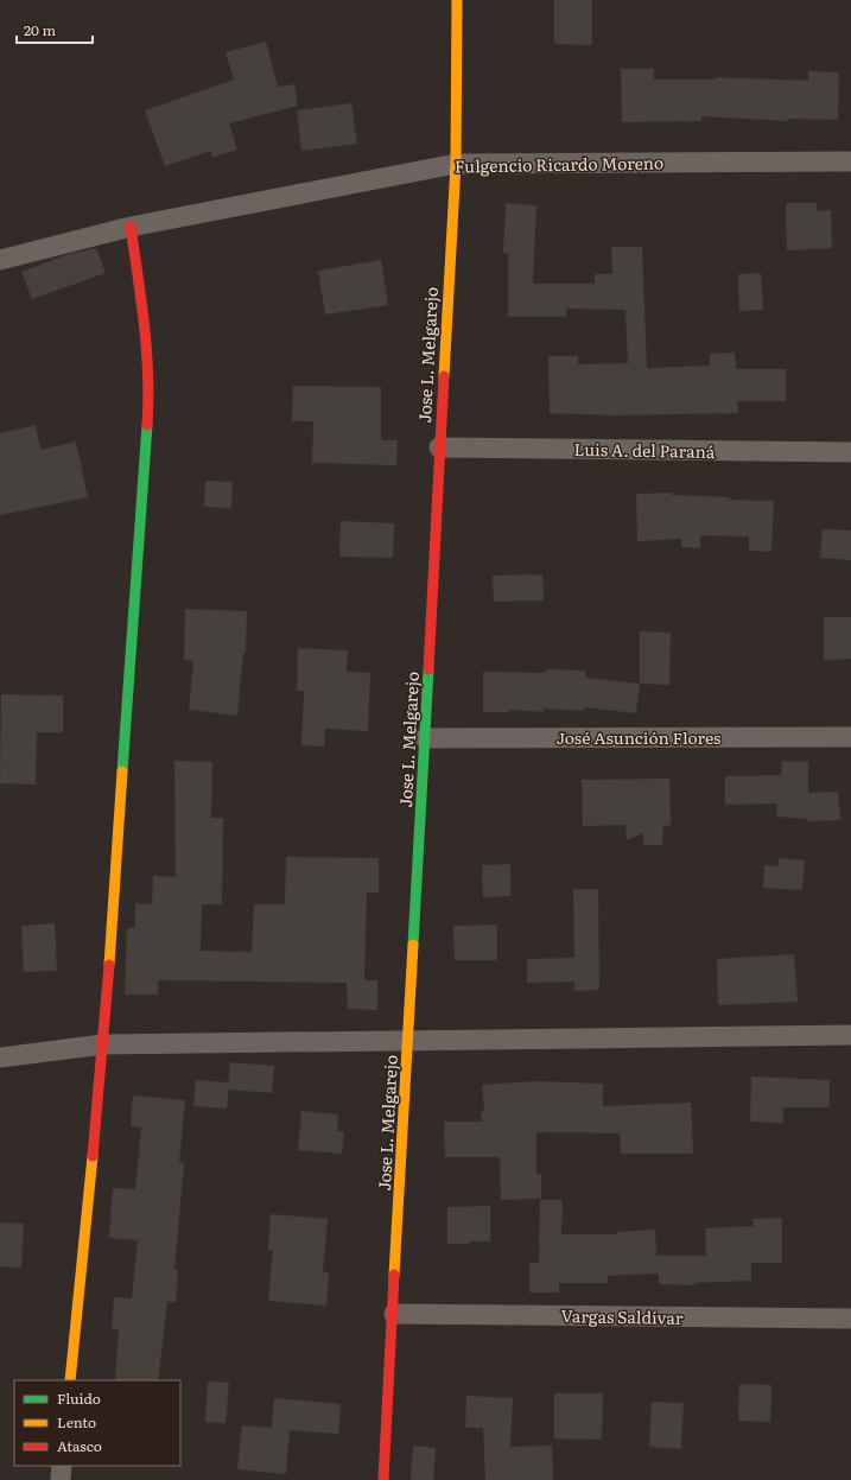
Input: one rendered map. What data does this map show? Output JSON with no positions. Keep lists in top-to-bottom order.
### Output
{
  "streets": {
    "street": [
      "Fulgencio Ricardo Moreno",
      "Jose L. Melgarejo",
      "Luis A. del Paraná",
      "José Asunción Flores",
      "Vargas Saldívar"
    ]
  },
  "crossings": [
    ["Fulgencio Ricardo Moreno", "Jose L. Melgarejo"],
    ["Jose L. Melgarejo", "Luis A. del Paraná"],
    ["Jose L. Melgarejo", "José Asunción Flores"],
    ["Jose L. Melgarejo", "Vargas Saldívar"]
  ],
  "legend": ["Fluido", "Lento", "Atasco"],
  "scale_bar": "20 m"
}
